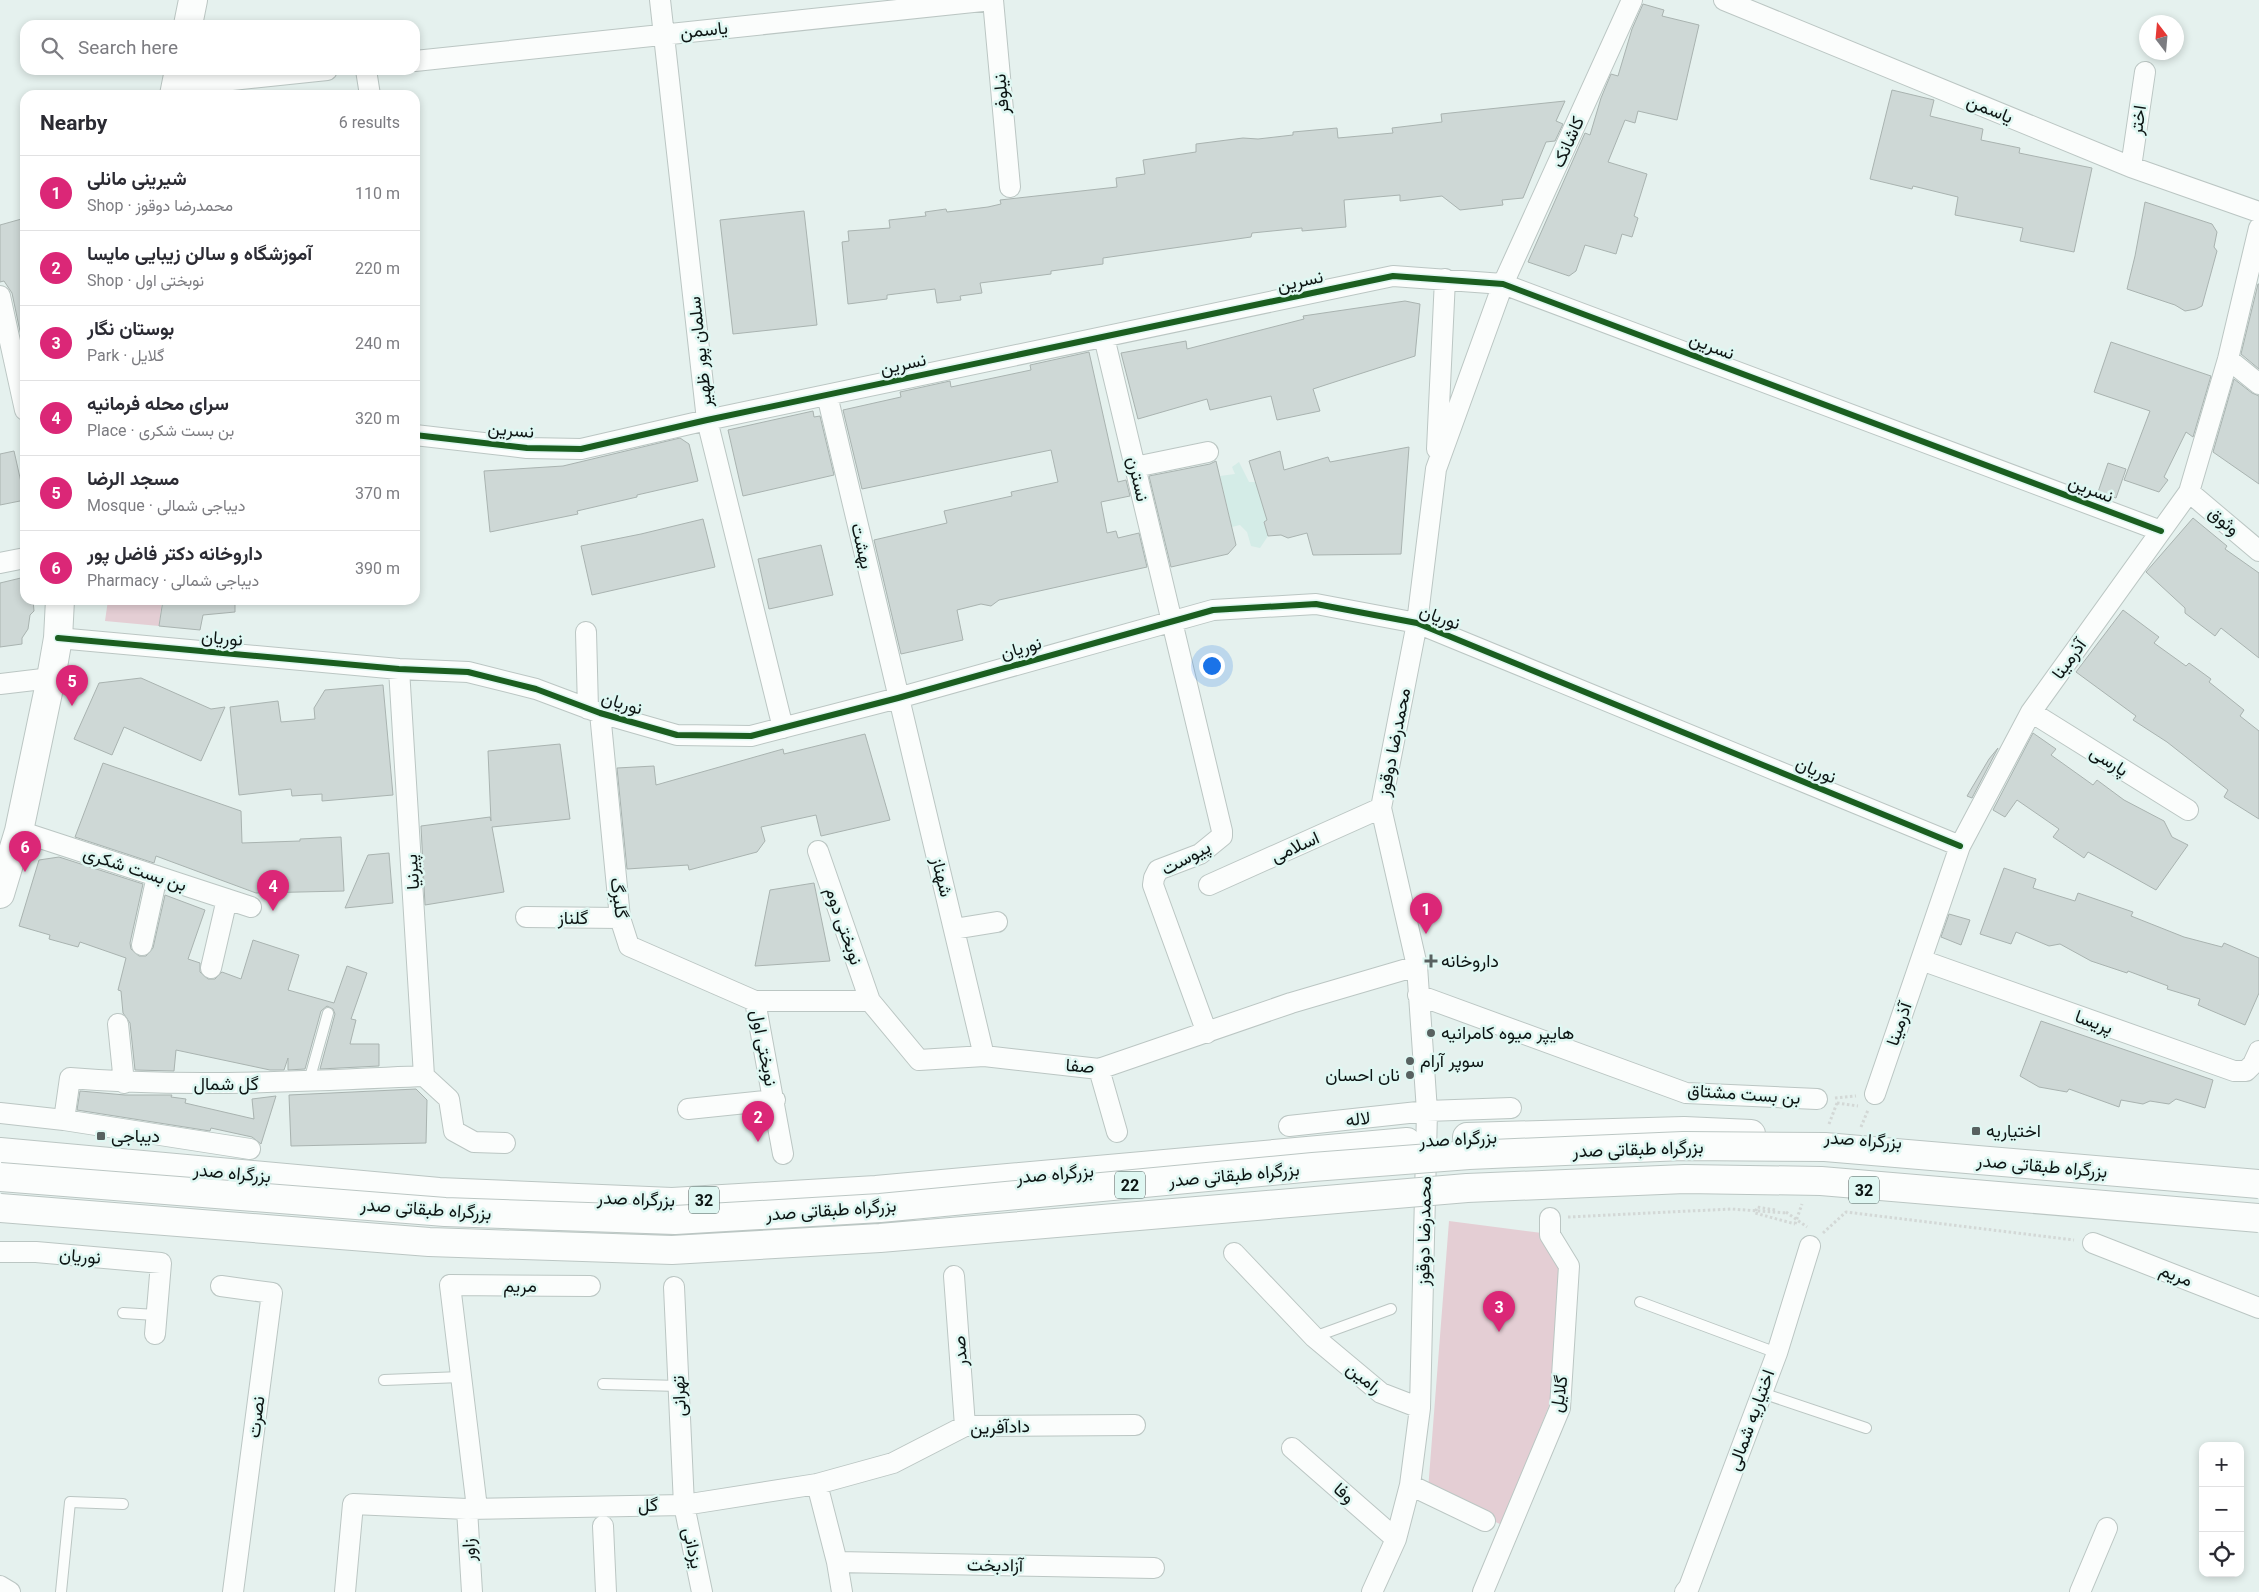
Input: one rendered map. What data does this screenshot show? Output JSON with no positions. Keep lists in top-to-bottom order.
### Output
{
  "streets": {
    "main road": [
      "بزرگراه صدر",
      "بزرگراه طبقاتی صدر",
      "22",
      "32"
    ],
    "street": [
      "یاسمن",
      "نیلوفر",
      "اختر",
      "کاشانک",
      "نسرین",
      "سلمان پور ظهیر",
      "نسترن",
      "وثوق",
      "بهشت",
      "نوریان",
      "آذرمینا",
      "محمدرضا دوقوز",
      "پارسی",
      "اسلامی",
      "پیوست",
      "بن بست شکرى",
      "پیرنیا",
      "شهناز",
      "گلبرگ",
      "گلناز",
      "نوبختی دوم",
      "پریسا",
      "نوبختی اول",
      "صفا",
      "گل شمال",
      "بن بست مشتاق",
      "لاله",
      "مریم",
      "صدر",
      "رامین",
      "گلایل",
      "تهرانی",
      "نصرت",
      "اختیاریه شمالی",
      "دادآفرین",
      "وفا",
      "گل",
      "یزدانی",
      "زاور",
      "آزادبخت"
    ]
  },
  "crossings": [
    ["یاسمن", "نیلوفر"],
    ["یاسمن", "اختر"],
    ["یاسمن", "سلمان پور ظهیر"],
    ["کاشانک", "نسرین"],
    ["کاشانک", "محمدرضا دوقوز"],
    ["نسرین", "سلمان پور ظهیر"],
    ["نسرین", "نسترن"],
    ["نسرین", "بهشت"],
    ["نسرین", "آذرمینا"],
    ["نسرین", "محمدرضا دوقوز"],
    ["سلمان پور ظهیر", "نوریان"],
    ["نسترن", "نوریان"],
    ["نسترن", "پیوست"],
    ["وثوق", "آذرمینا"],
    ["بهشت", "نوریان"],
    ["بهشت", "شهناز"],
    ["نوریان", "آذرمینا"],
    ["نوریان", "محمدرضا دوقوز"],
    ["نوریان", "پیوست"],
    ["نوریان", "پیرنیا"],
    ["نوریان", "شهناز"],
    ["نوریان", "گلبرگ"],
    ["آذرمینا", "پارسی"],
    ["آذرمینا", "پریسا"],
    ["محمدرضا دوقوز", "اسلامی"],
    ["محمدرضا دوقوز", "صفا"],
    ["محمدرضا دوقوز", "بن بست مشتاق"],
    ["محمدرضا دوقوز", "لاله"],
    ["محمدرضا دوقوز", "رامین"],
    ["محمدرضا دوقوز", "وفا"],
    ["پیوست", "صفا"],
    ["پیرنیا", "گل شمال"],
    ["شهناز", "صفا"],
    ["گلبرگ", "گلناز"],
    ["گلبرگ", "نوبختی اول"],
    ["نوبختی دوم", "صفا"],
    ["بزرگراه طبقاتی صدر", "32"],
    ["صدر", "دادآفرین"],
    ["تهرانی", "گل"],
    ["تهرانی", "یزدانی"],
    ["دادآفرین", "گل"],
    ["گل", "یزدانی"],
    ["گل", "زاور"]
  ],
  "places": {
    "health": ["داروخانه"],
    "other": ["هایپر میوه کامرانیه", "سوپر آرام", "نان احسان"],
    "transit": ["اختیاریه", "دیباجی"]
  },
  "north": "top",
  "page": {
    "search": "Search here",
    "heading": ["Nearby", "6 results"],
    "list": [
      {
        "mark": "1",
        "name": "شیرینی مانلی",
        "note": "Shop · محمدرضا دوقوز",
        "value": "110 m"
      },
      {
        "mark": "2",
        "name": "آموزشگاه و سالن زیبایی مایسا",
        "note": "Shop · نوبختی اول",
        "value": "220 m"
      },
      {
        "mark": "3",
        "name": "بوستان نگار",
        "note": "Park · گلایل",
        "value": "240 m"
      },
      {
        "mark": "4",
        "name": "سرای محله فرمانیه",
        "note": "Place · بن بست شکرى",
        "value": "320 m"
      },
      {
        "mark": "5",
        "name": "مسجد الرضا",
        "note": "Mosque · دیباجی شمالی",
        "value": "370 m"
      },
      {
        "mark": "6",
        "name": "داروخانه دکتر فاضل پور",
        "note": "Pharmacy · دیباجی شمالی",
        "value": "390 m"
      }
    ],
    "pins": [
      "5",
      "6",
      "4",
      "1",
      "2",
      "3"
    ],
    "map_buttons": ["+", "−"]
  }
}
